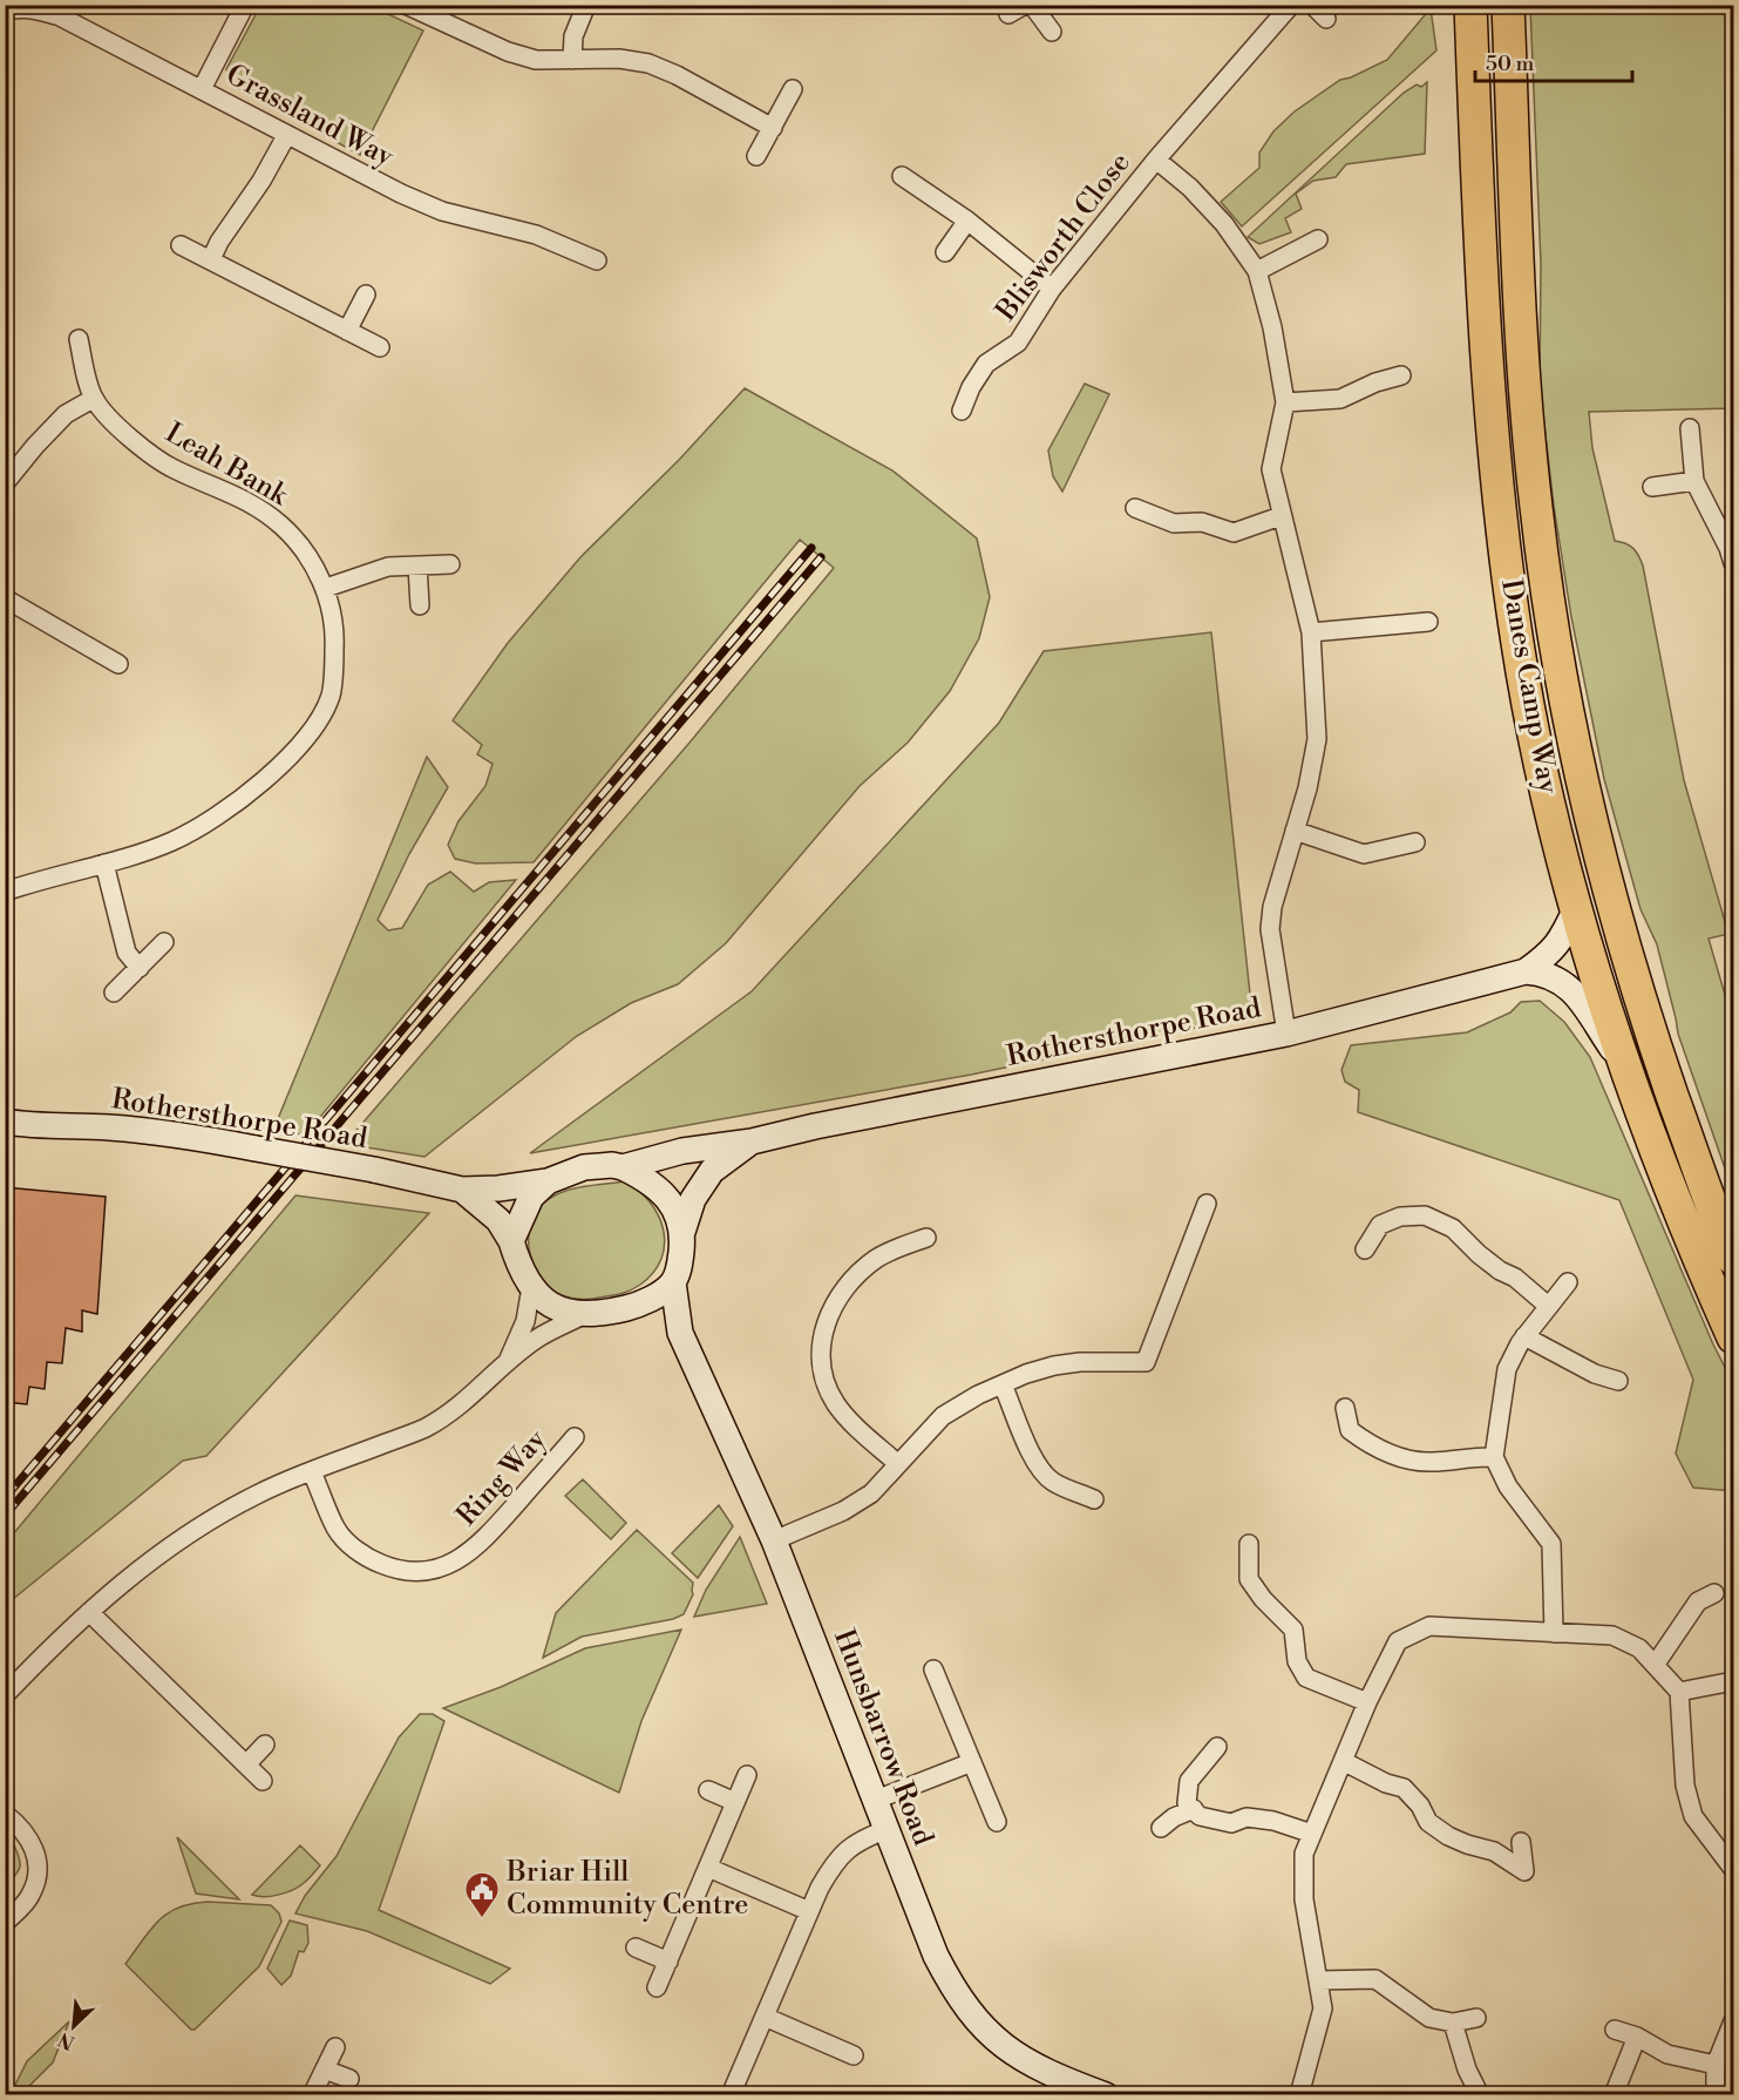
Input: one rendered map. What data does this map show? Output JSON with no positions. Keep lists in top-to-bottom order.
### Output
{
  "streets": {
    "highway": ["Danes Camp Way"],
    "street": [
      "Grassland Way",
      "Blisworth Close",
      "Leah Bank",
      "Rothersthorpe Road",
      "Ring Way",
      "Hunsbarrow Road"
    ]
  },
  "crossings": [
    ["Blisworth Close", "Rothersthorpe Road"],
    ["Danes Camp Way", "Rothersthorpe Road"],
    ["Rothersthorpe Road", "Hunsbarrow Road"]
  ],
  "places": {
    "public building": ["Briar Hill Community Centre"]
  },
  "scale_bar": "50 m",
  "north": "bottom left"
}
